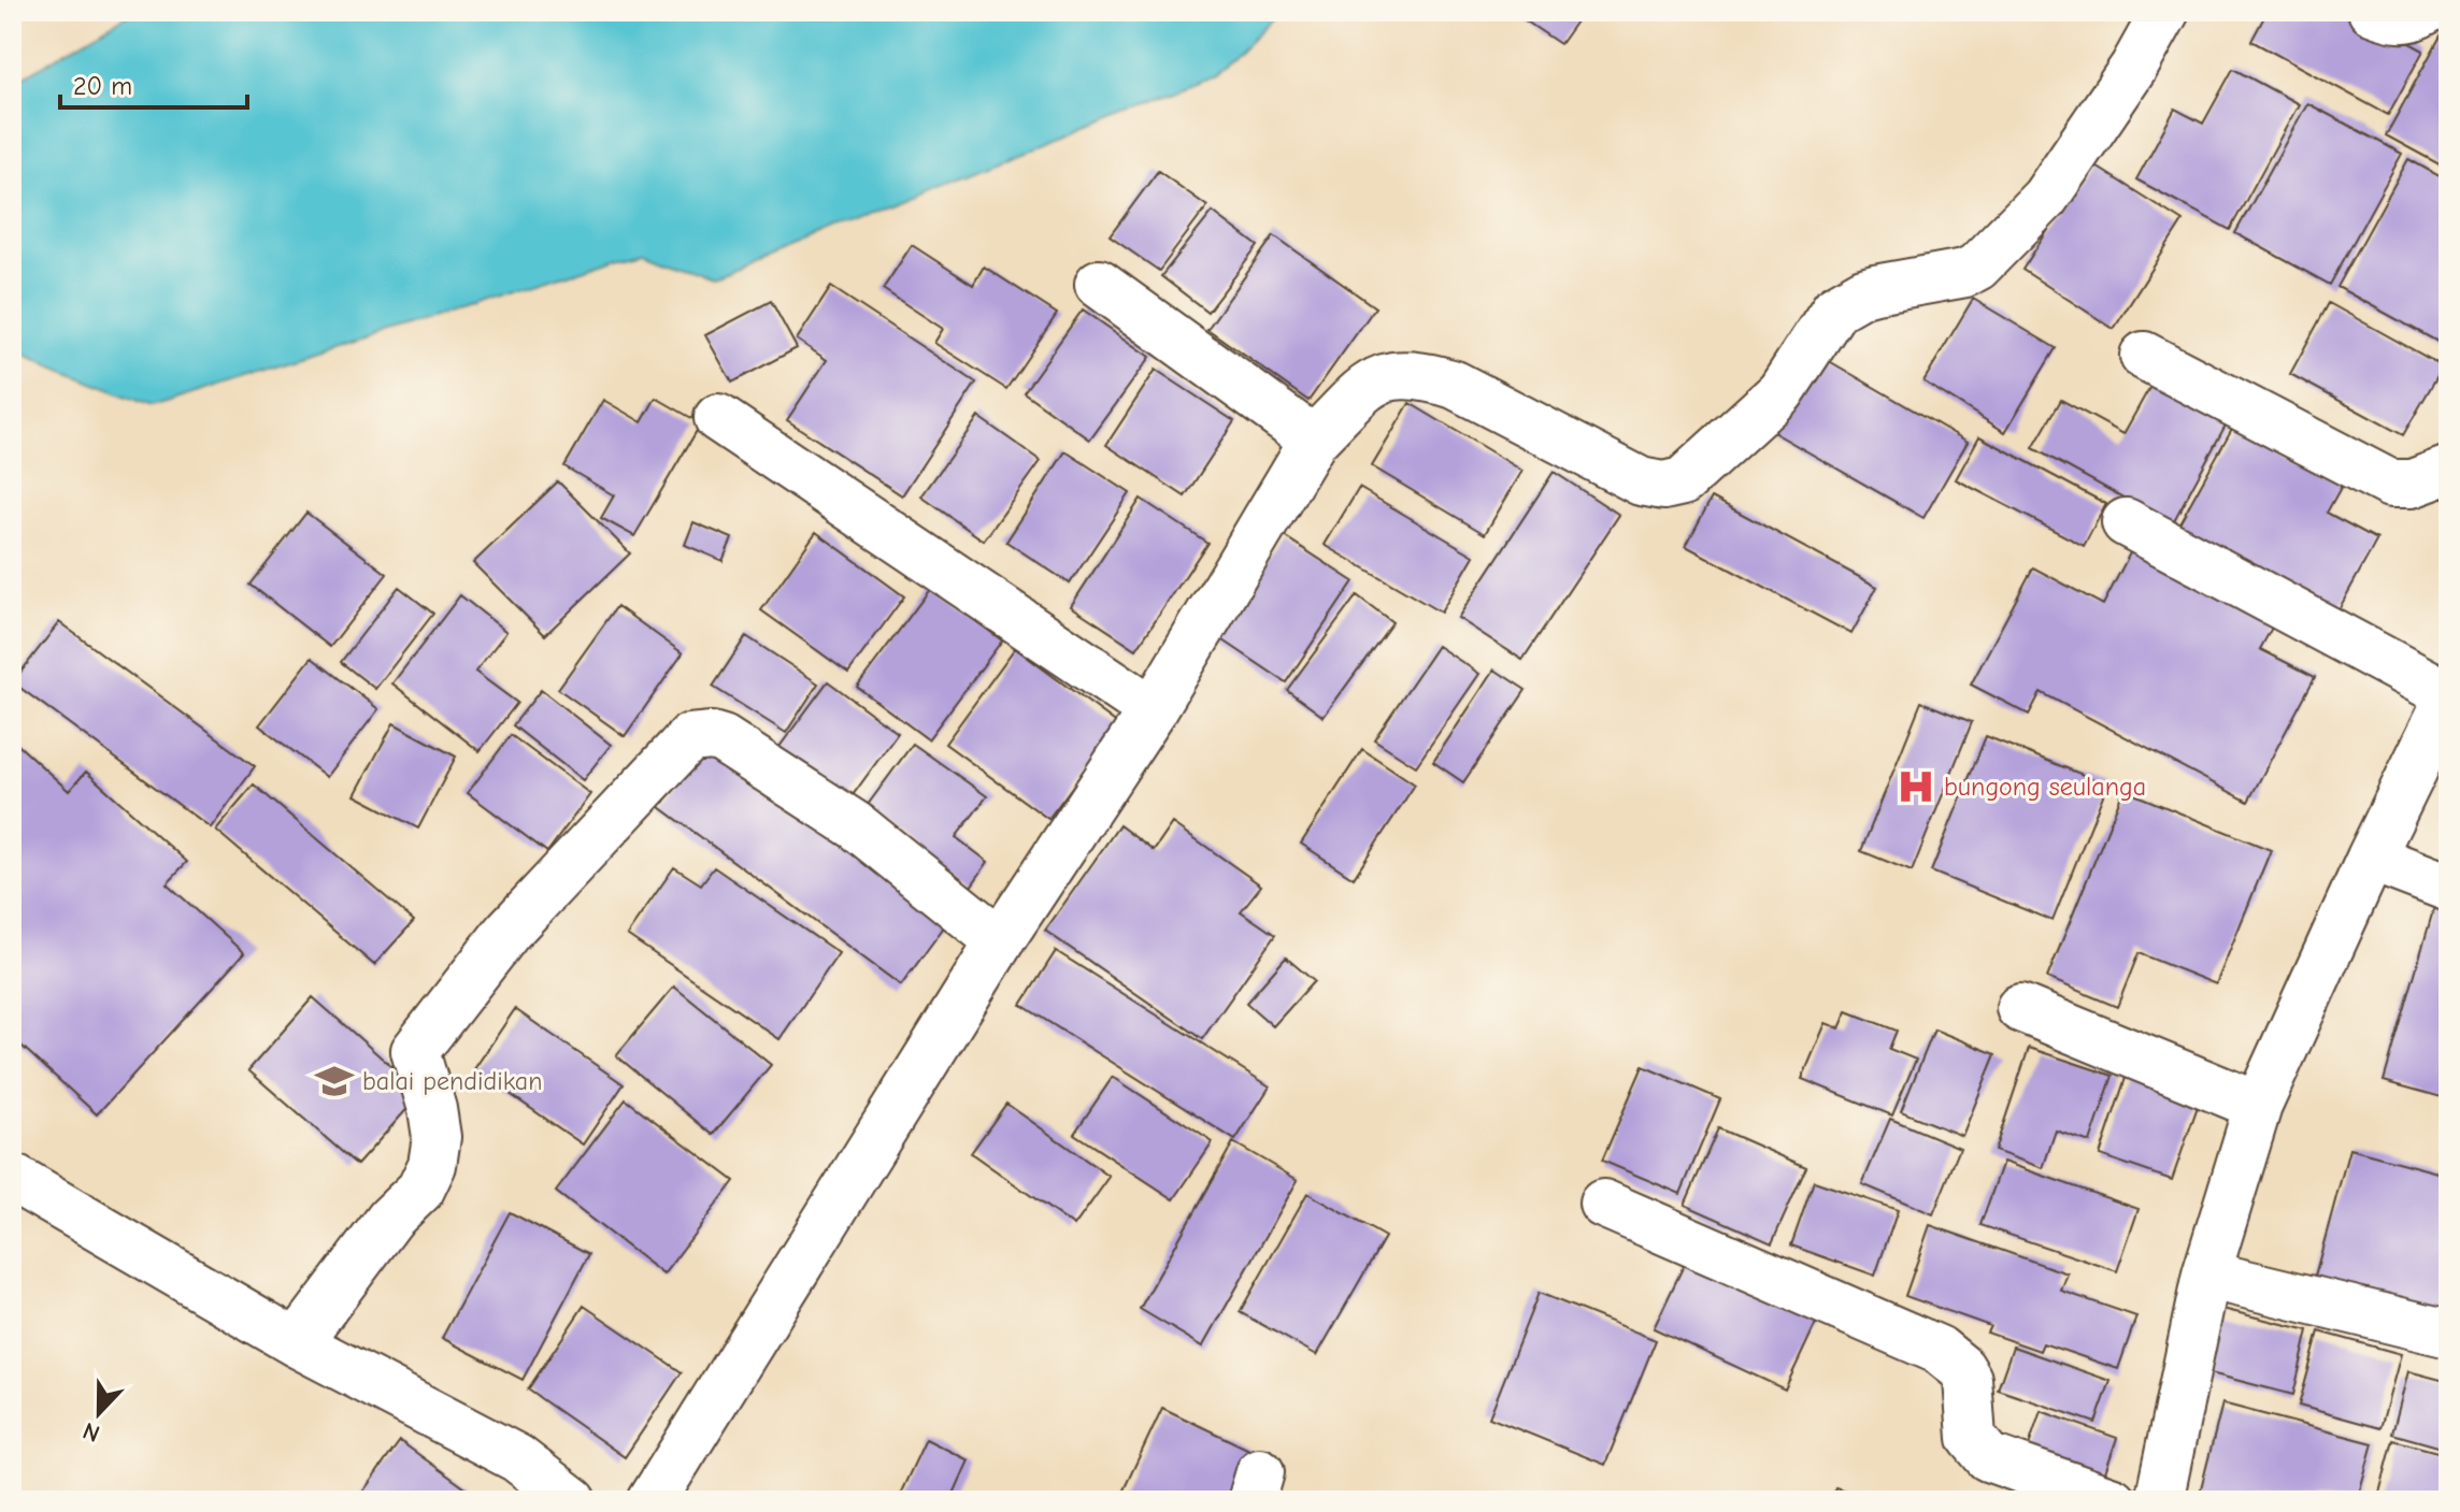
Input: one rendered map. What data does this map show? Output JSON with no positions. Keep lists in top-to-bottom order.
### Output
{
  "places": {
    "hospital": ["bungong seulanga"],
    "school or university": ["balai pendidikan"]
  },
  "scale_bar": "20 m",
  "north": "bottom"
}
